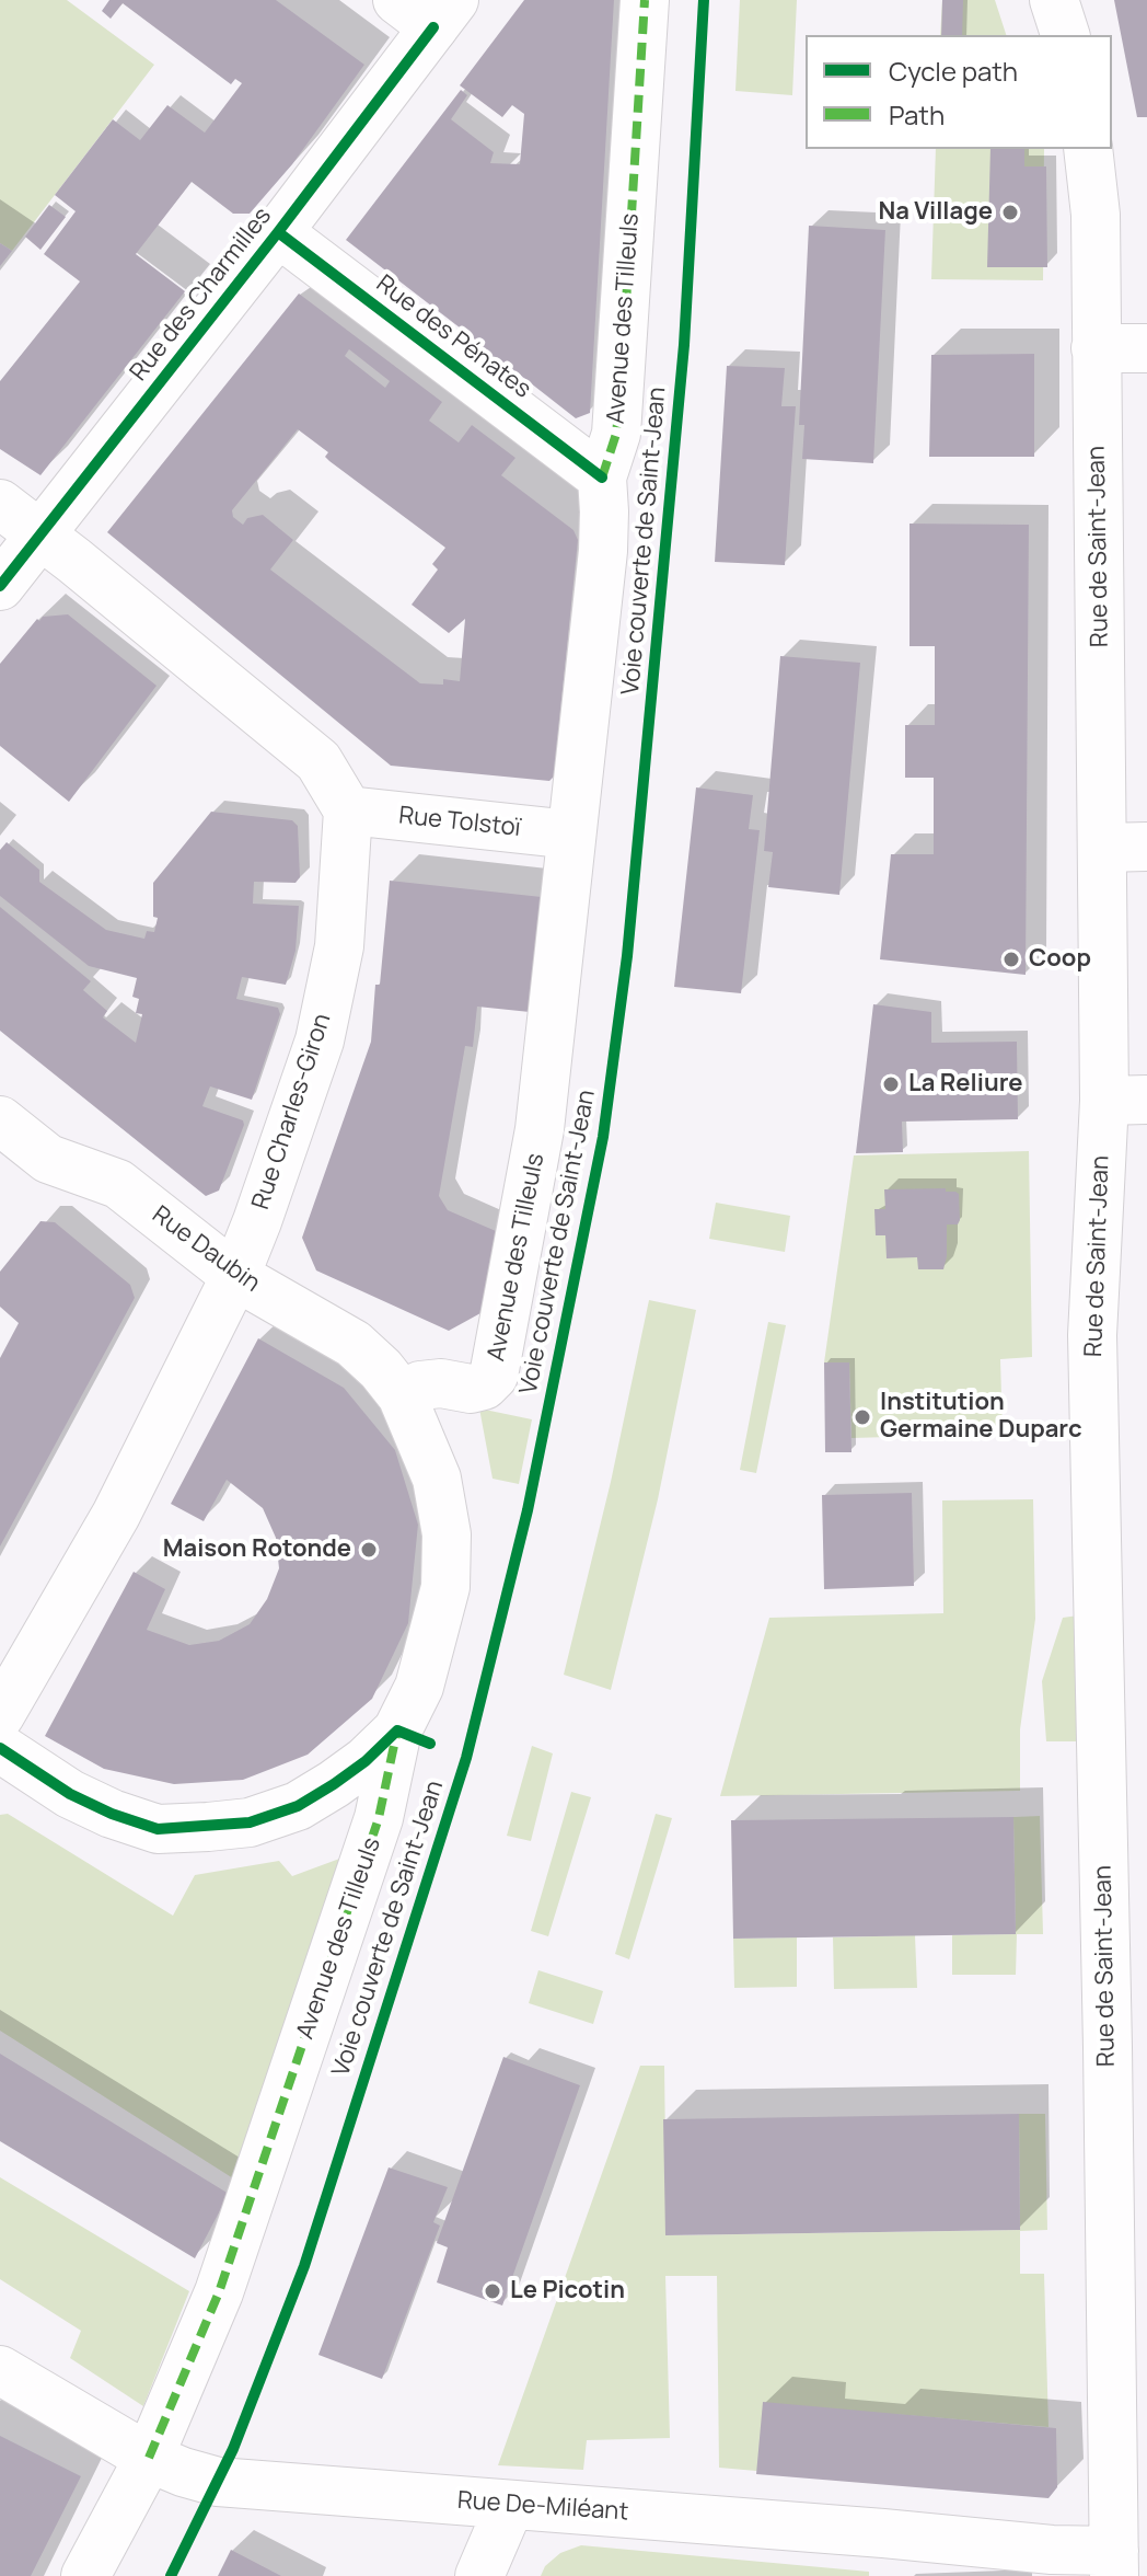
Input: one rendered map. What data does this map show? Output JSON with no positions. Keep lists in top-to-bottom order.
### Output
{
  "streets": {
    "street": [
      "Rue des Charmilles",
      "Avenue des Tilleuls",
      "Rue des Pénates",
      "Rue de Saint-Jean",
      "Rue Tolstoï",
      "Rue Charles-Giron",
      "Rue Daubin",
      "Rue De-Miléant"
    ],
    "cycle path": ["Voie couverte de Saint-Jean"]
  },
  "crossings": [
    ["Rue des Charmilles", "Rue des Pénates"],
    ["Avenue des Tilleuls", "Rue des Pénates"],
    ["Avenue des Tilleuls", "Rue Tolstoï"],
    ["Avenue des Tilleuls", "Rue Daubin"],
    ["Avenue des Tilleuls", "Rue De-Miléant"],
    ["Rue de Saint-Jean", "Rue De-Miléant"],
    ["Rue Tolstoï", "Rue Charles-Giron"],
    ["Rue Charles-Giron", "Rue Daubin"]
  ],
  "places": [
    "Na Village",
    "Coop",
    "La Reliure",
    "Institution Germaine Duparc",
    "Maison Rotonde",
    "Le Picotin"
  ],
  "legend": ["Cycle path", "Path"]
}
